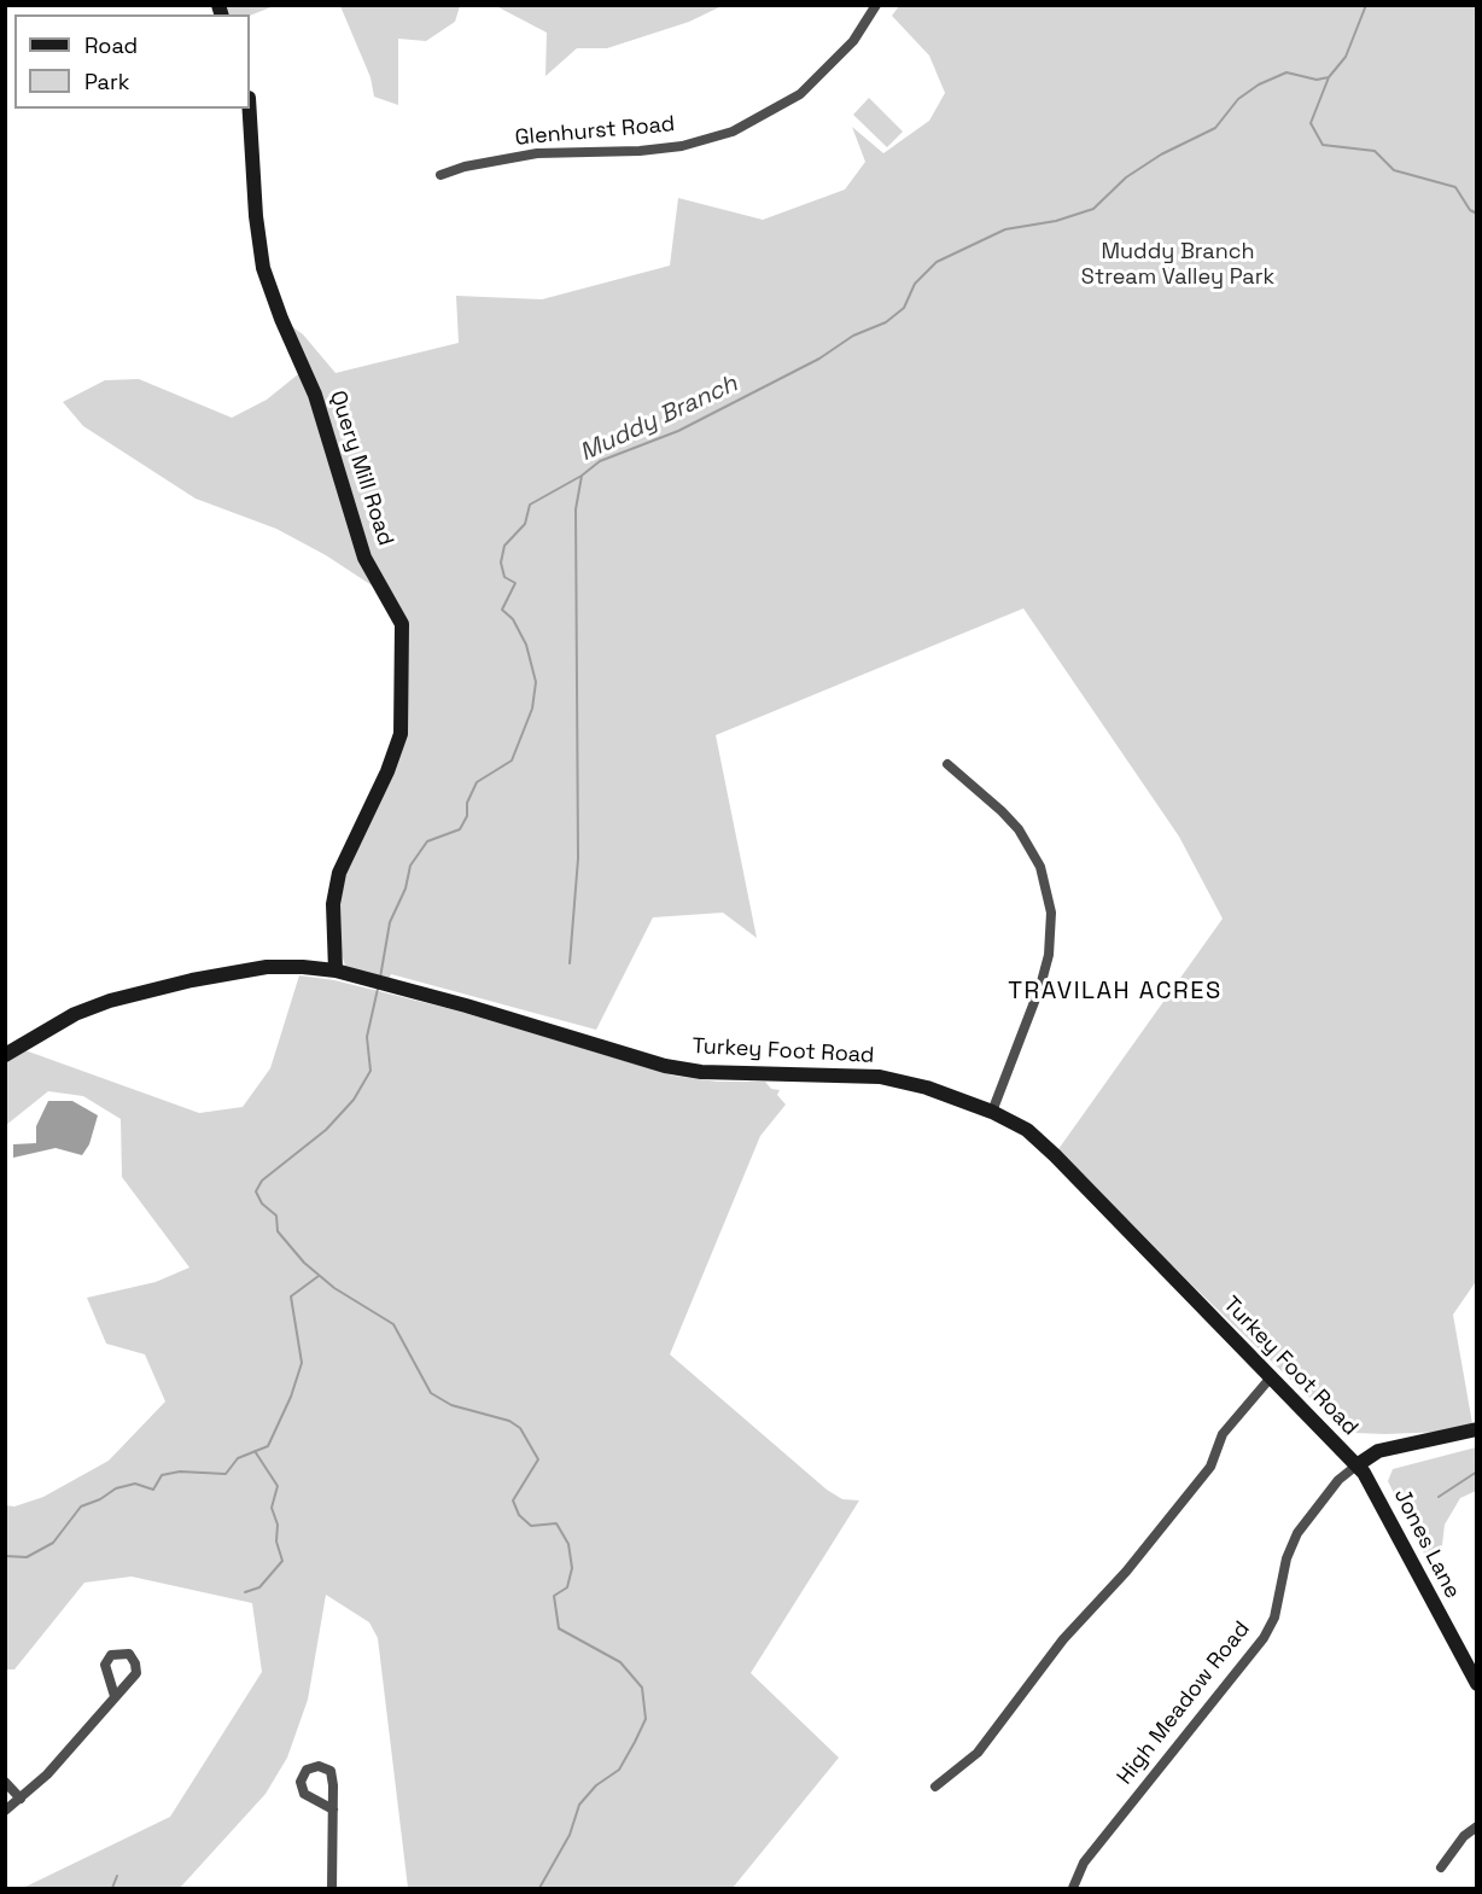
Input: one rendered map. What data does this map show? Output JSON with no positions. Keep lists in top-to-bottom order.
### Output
{
  "streets": {
    "street": [
      "Glenhurst Road",
      "Query Mill Road",
      "Turkey Foot Road",
      "Jones Lane",
      "High Meadow Road"
    ]
  },
  "crossings": [
    ["Query Mill Road", "Turkey Foot Road"],
    ["Turkey Foot Road", "Jones Lane"],
    ["Turkey Foot Road", "High Meadow Road"],
    ["Jones Lane", "High Meadow Road"]
  ],
  "districts": ["TRAVILAH ACRES"],
  "water": ["Muddy Branch"],
  "parks": ["Muddy Branch Stream Valley Park"],
  "legend": ["Road", "Park"]
}
